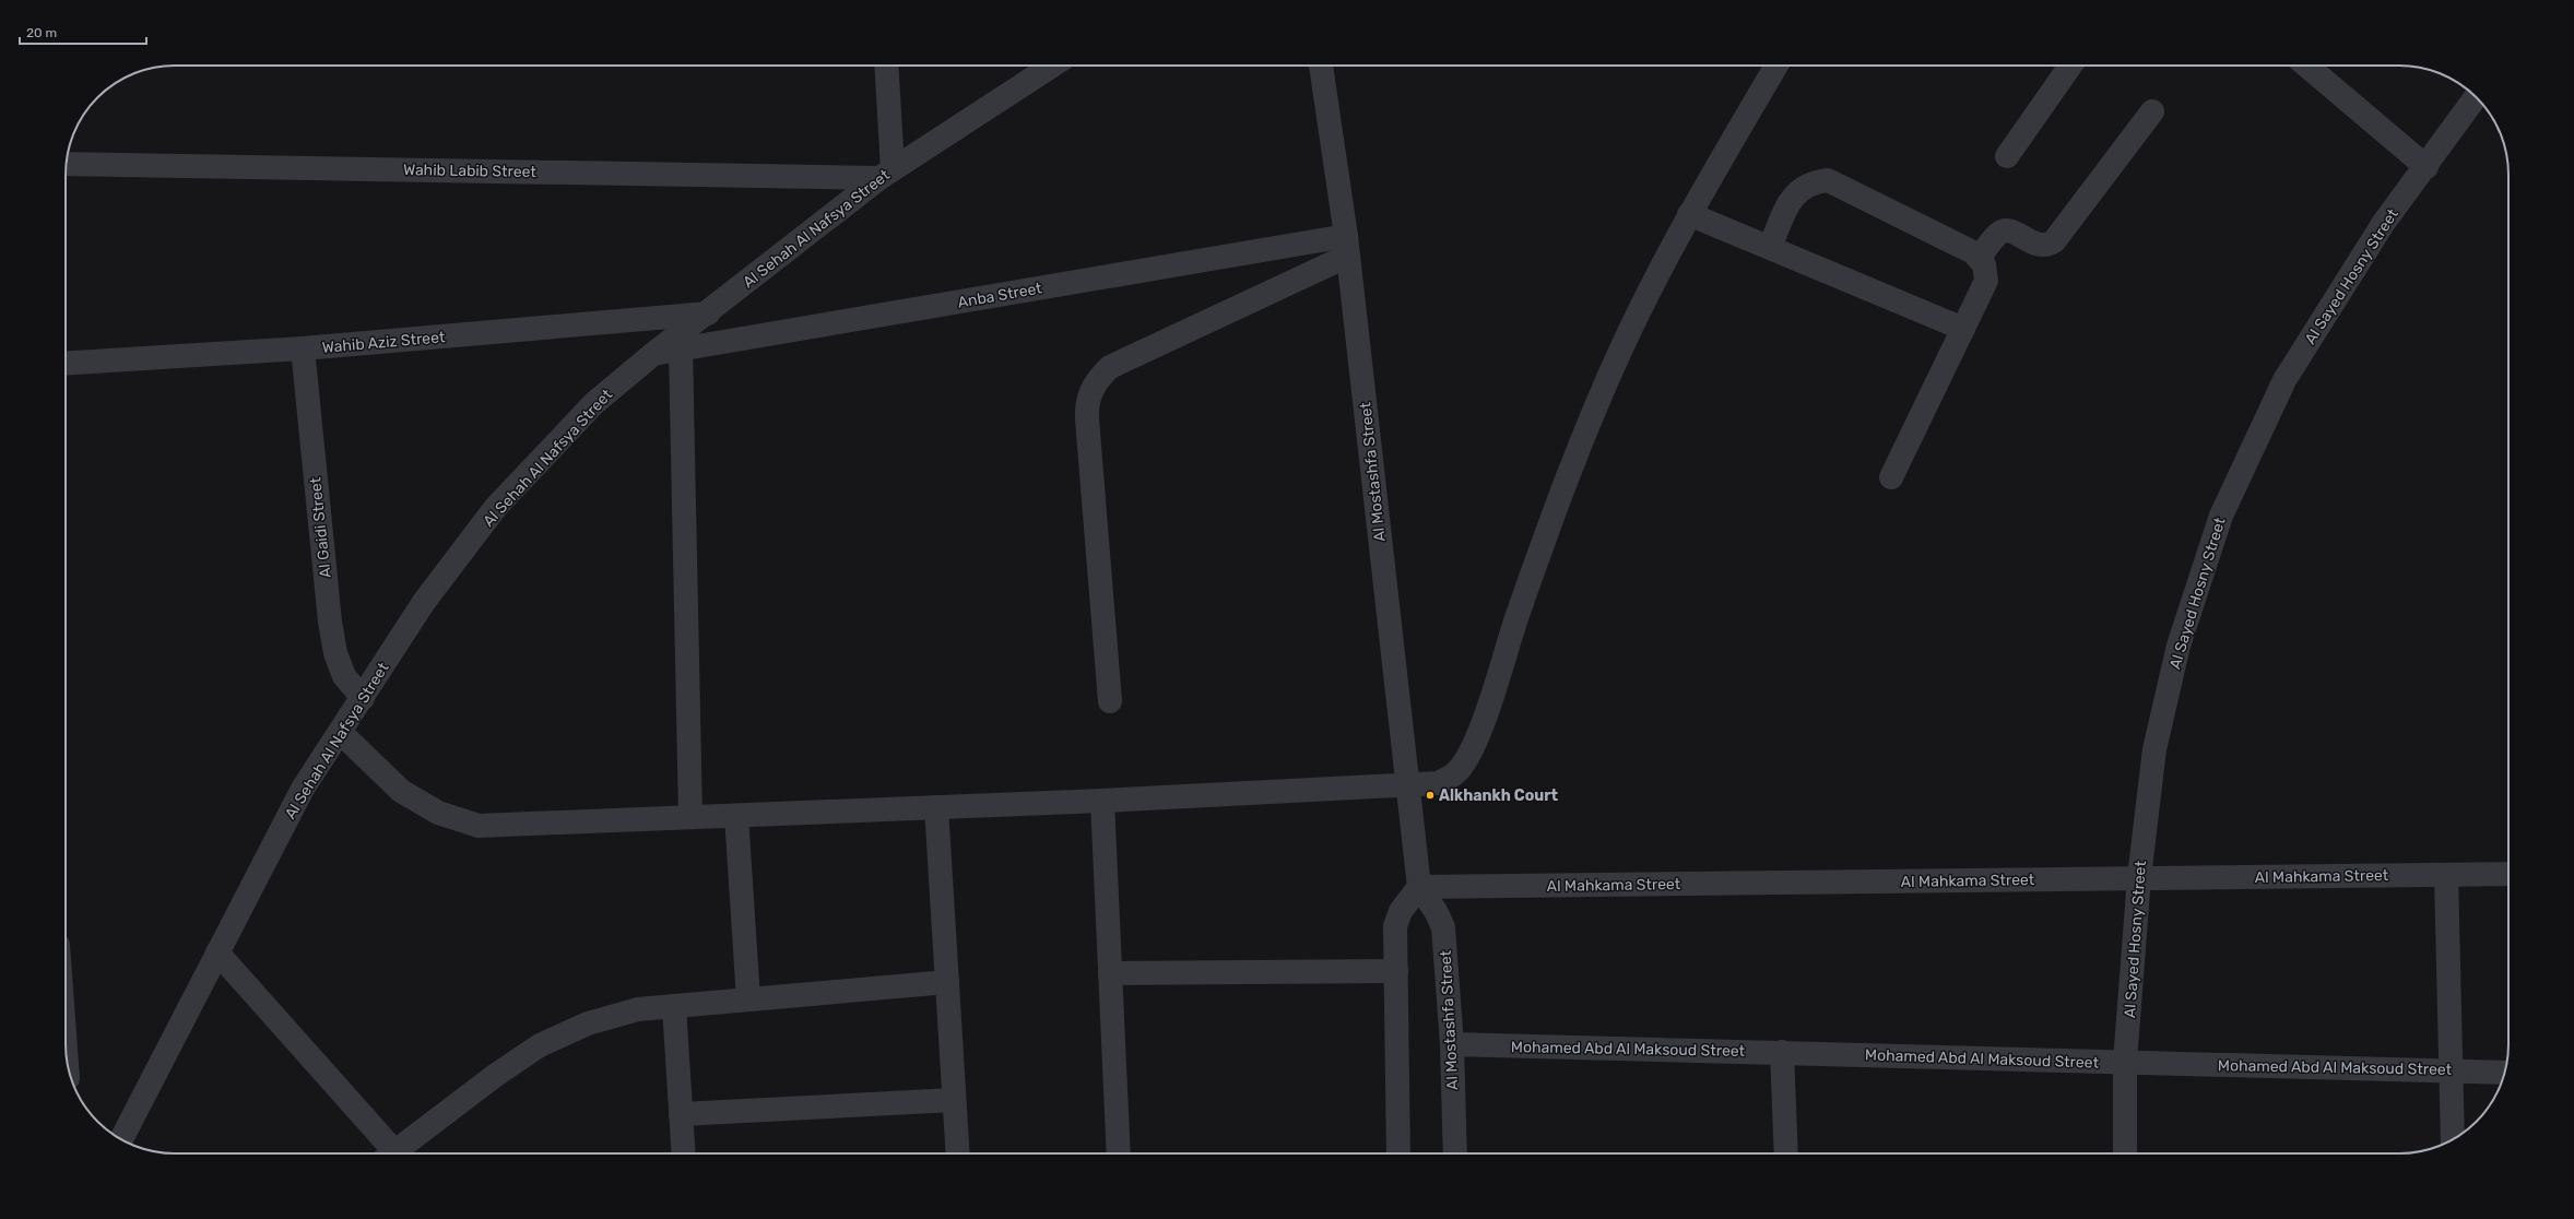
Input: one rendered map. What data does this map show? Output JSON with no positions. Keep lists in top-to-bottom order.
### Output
{
  "streets": {
    "street": [
      "Wahib Labib Street",
      "Al Sehah Al Nafsya Street",
      "Al Sayed Hosny Street",
      "Anba Street",
      "Wahib Aziz Street",
      "Al Mostashfa Street",
      "Al Gaidi Street",
      "Al Mahkama Street",
      "Mohamed Abd Al Maksoud Street"
    ]
  },
  "crossings": [
    ["Wahib Labib Street", "Al Sehah Al Nafsya Street"],
    ["Al Sehah Al Nafsya Street", "Anba Street"],
    ["Al Sehah Al Nafsya Street", "Wahib Aziz Street"],
    ["Al Sehah Al Nafsya Street", "Al Gaidi Street"],
    ["Al Sayed Hosny Street", "Al Mahkama Street"],
    ["Al Sayed Hosny Street", "Mohamed Abd Al Maksoud Street"],
    ["Anba Street", "Al Mostashfa Street"],
    ["Wahib Aziz Street", "Al Gaidi Street"],
    ["Al Mostashfa Street", "Al Mahkama Street"],
    ["Al Mostashfa Street", "Mohamed Abd Al Maksoud Street"]
  ],
  "places": ["Alkhankh Court"],
  "scale_bar": "20 m"
}
